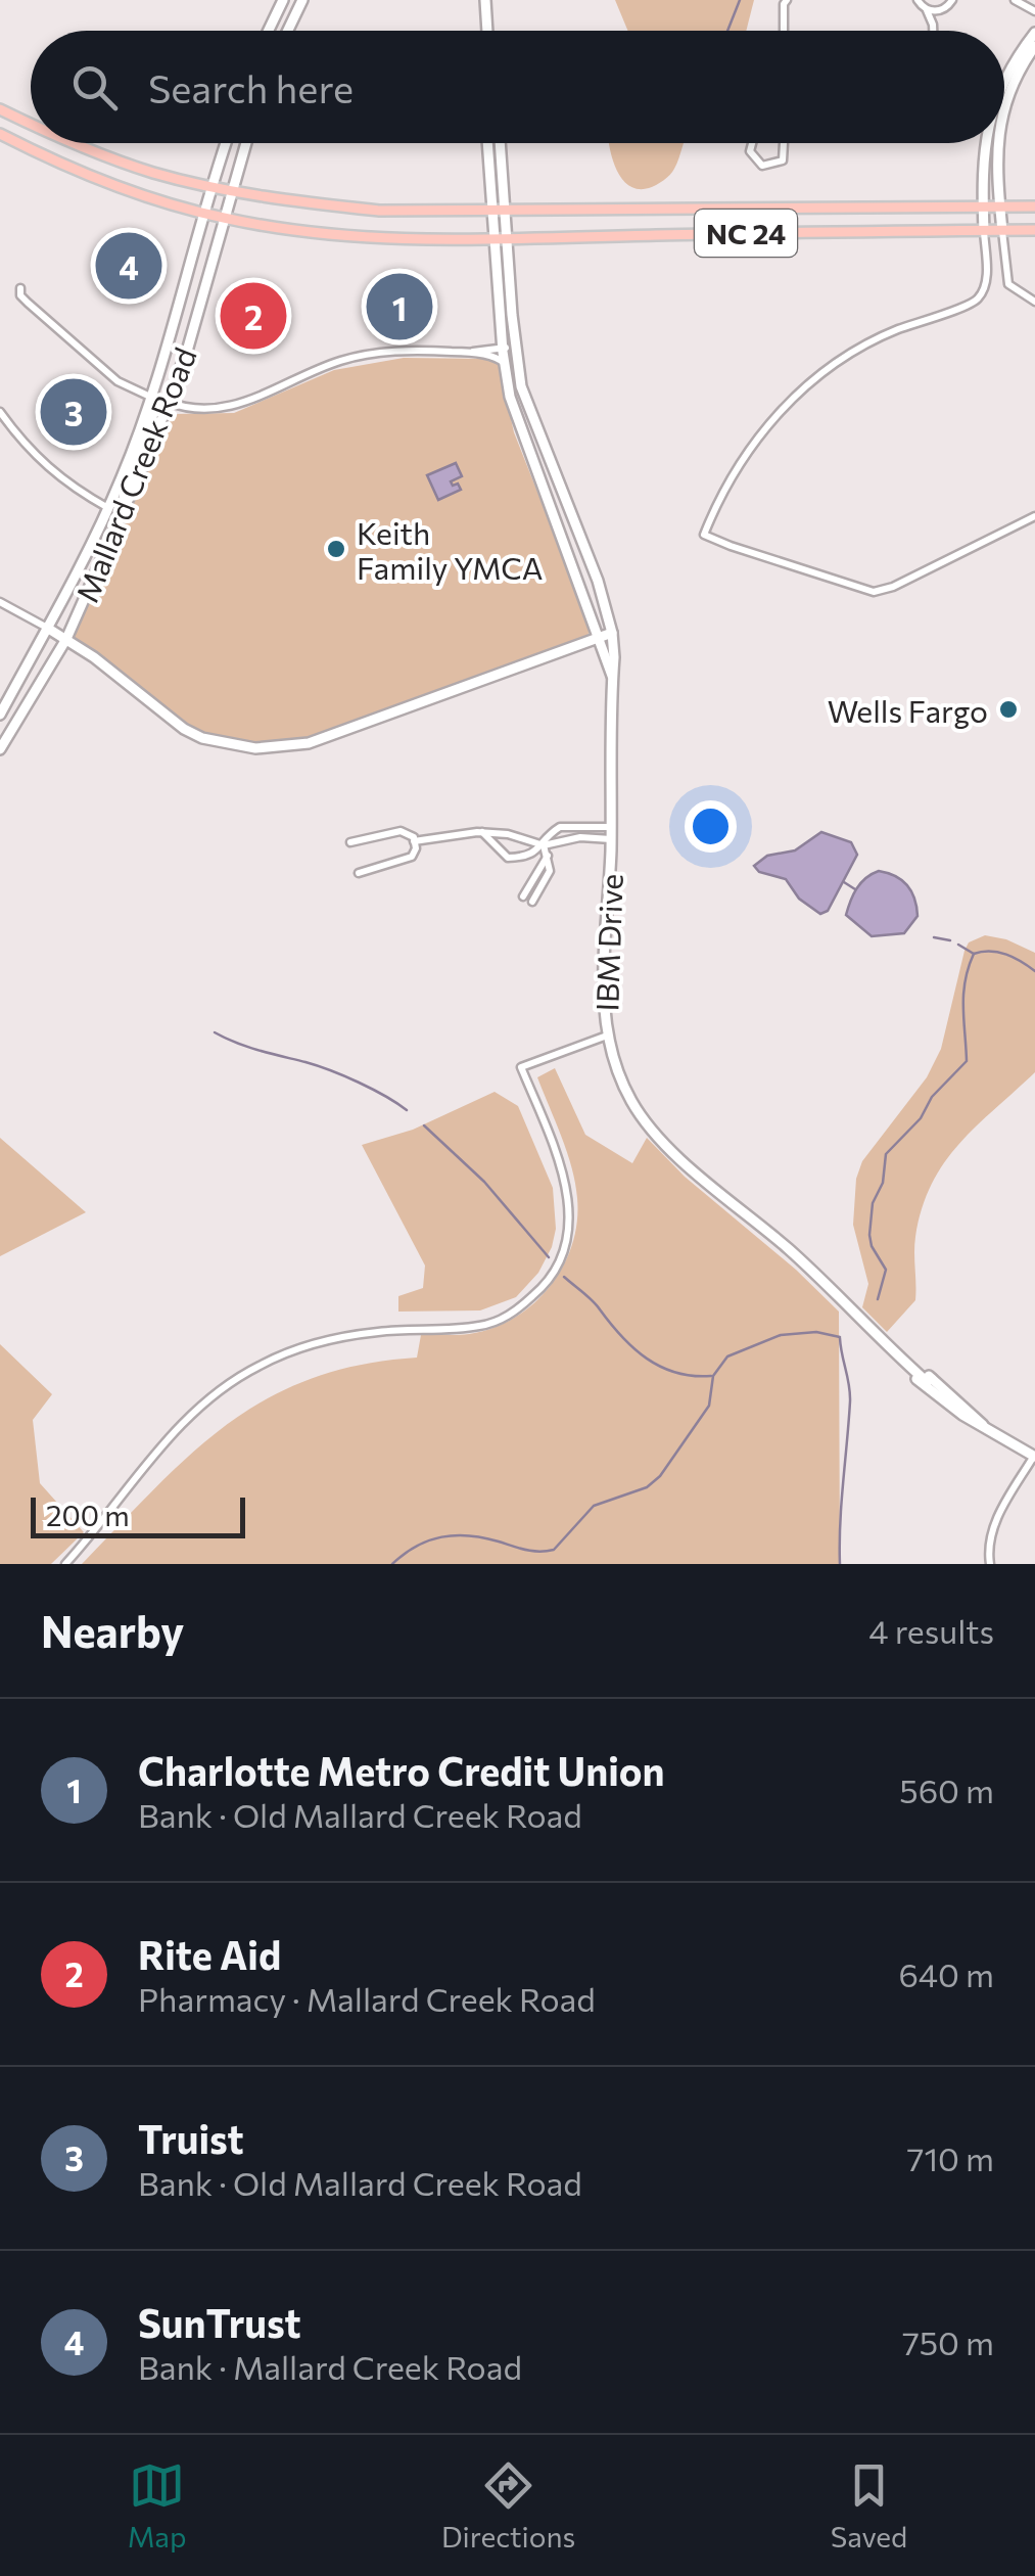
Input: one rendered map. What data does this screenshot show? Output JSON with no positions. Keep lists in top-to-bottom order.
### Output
{
  "streets": {
    "main road": ["NC 24"],
    "street": ["Mallard Creek Road", "IBM Drive"]
  },
  "crossings": [
    ["NC 24", "Mallard Creek Road"],
    ["NC 24", "IBM Drive"]
  ],
  "places": ["Keith Family YMCA", "Wells Fargo"],
  "scale_bar": "200 m",
  "page": {
    "search": "Search here",
    "pins": [
      "4",
      "1",
      "2",
      "3"
    ],
    "scale": "200 m",
    "heading": ["Nearby", "4 results"],
    "list": [
      {
        "mark": "1",
        "name": "Charlotte Metro Credit Union",
        "note": "Bank · Old Mallard Creek Road",
        "value": "560 m"
      },
      {
        "mark": "2",
        "name": "Rite Aid",
        "note": "Pharmacy · Mallard Creek Road",
        "value": "640 m"
      },
      {
        "mark": "3",
        "name": "Truist",
        "note": "Bank · Old Mallard Creek Road",
        "value": "710 m"
      },
      {
        "mark": "4",
        "name": "SunTrust",
        "note": "Bank · Mallard Creek Road",
        "value": "750 m"
      }
    ],
    "nav": ["Map", "Directions", "Saved"]
  }
}
